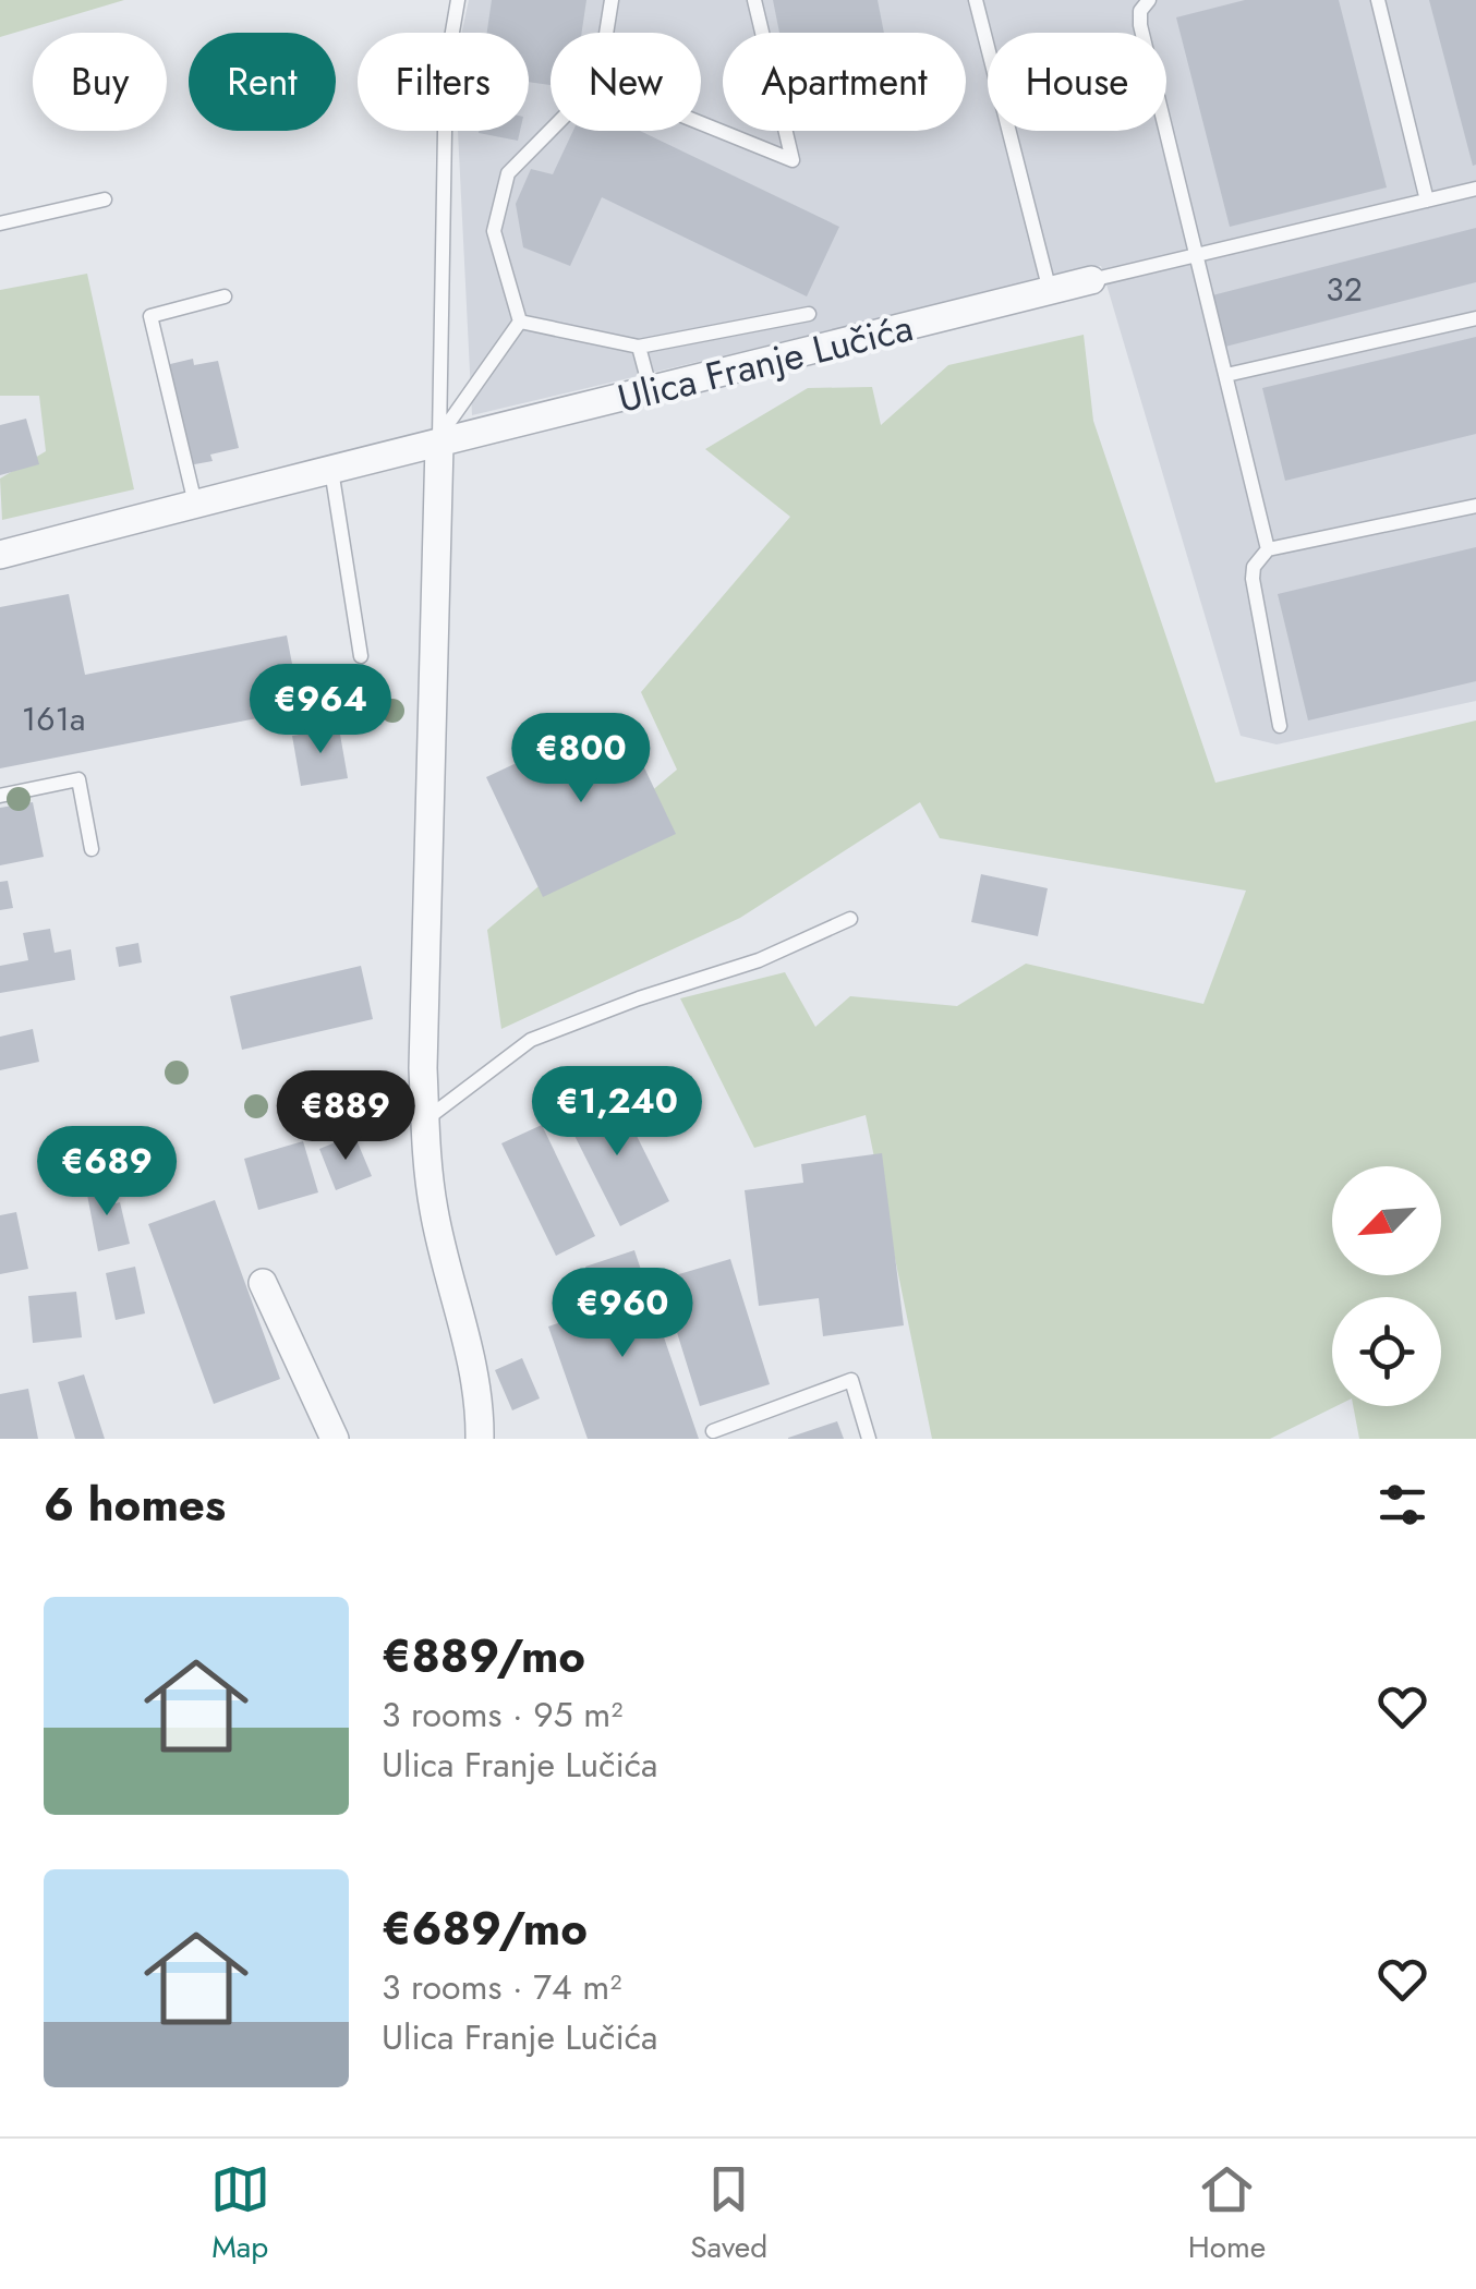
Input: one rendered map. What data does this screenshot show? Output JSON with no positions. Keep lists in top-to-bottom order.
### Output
{
  "streets": {
    "street": ["Ulica Franje Lučića"]
  },
  "house_numbers": ["32", "161a"],
  "north": "bottom left",
  "page": {
    "chip": [
      "Buy",
      "Rent",
      "Filters",
      "New",
      "Apartment",
      "House"
    ],
    "price": [
      "€964",
      "€800",
      "€1,240",
      "€889",
      "€689",
      "€960"
    ],
    "heading": "6 homes",
    "list": [
      {
        "name": "€889/mo",
        "note": "3 rooms · 95 m² · Ulica Franje Lučića"
      },
      {
        "name": "€689/mo",
        "note": "3 rooms · 74 m² · Ulica Franje Lučića"
      }
    ],
    "tabs": ["Map", "Saved", "Home"]
  }
}
